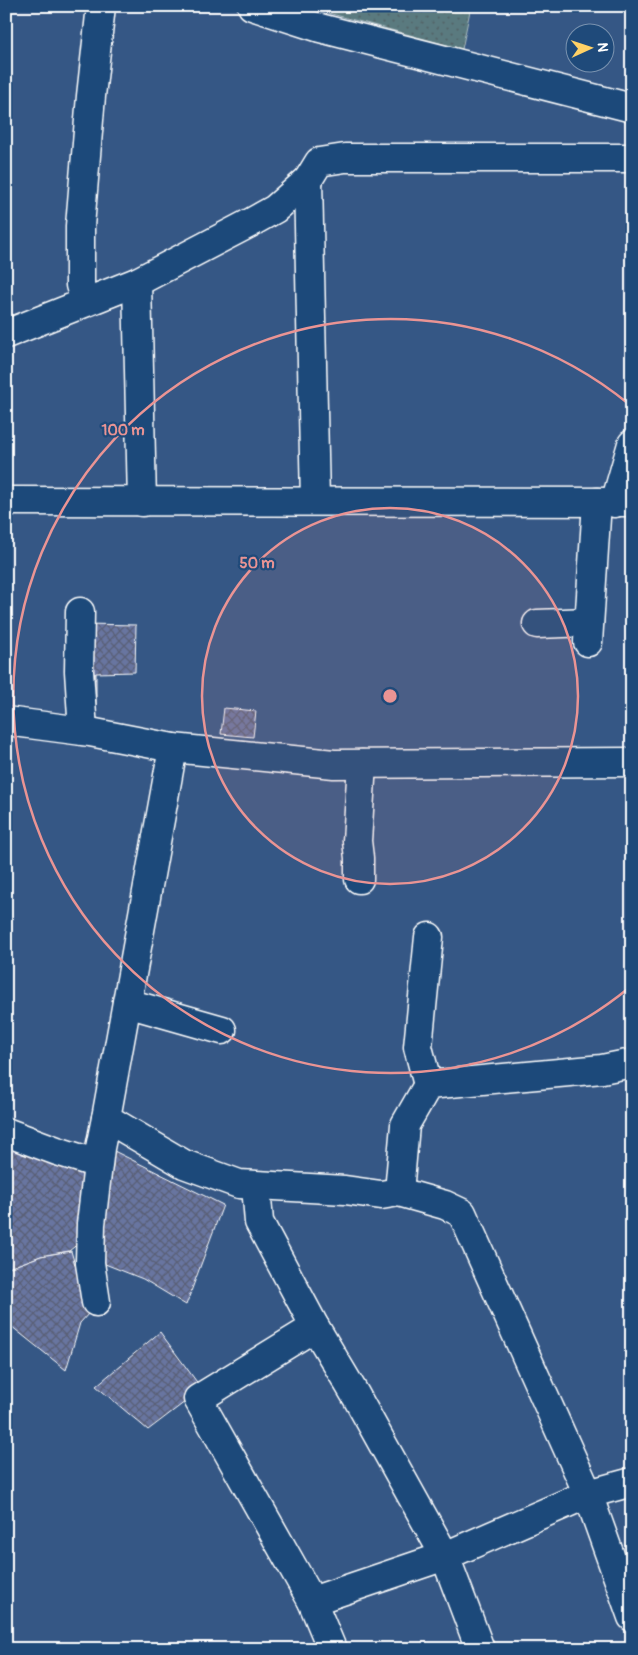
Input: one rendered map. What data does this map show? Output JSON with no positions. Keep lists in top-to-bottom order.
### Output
{
  "north": "right",
  "rings": ["100 m", "50 m"]
}
